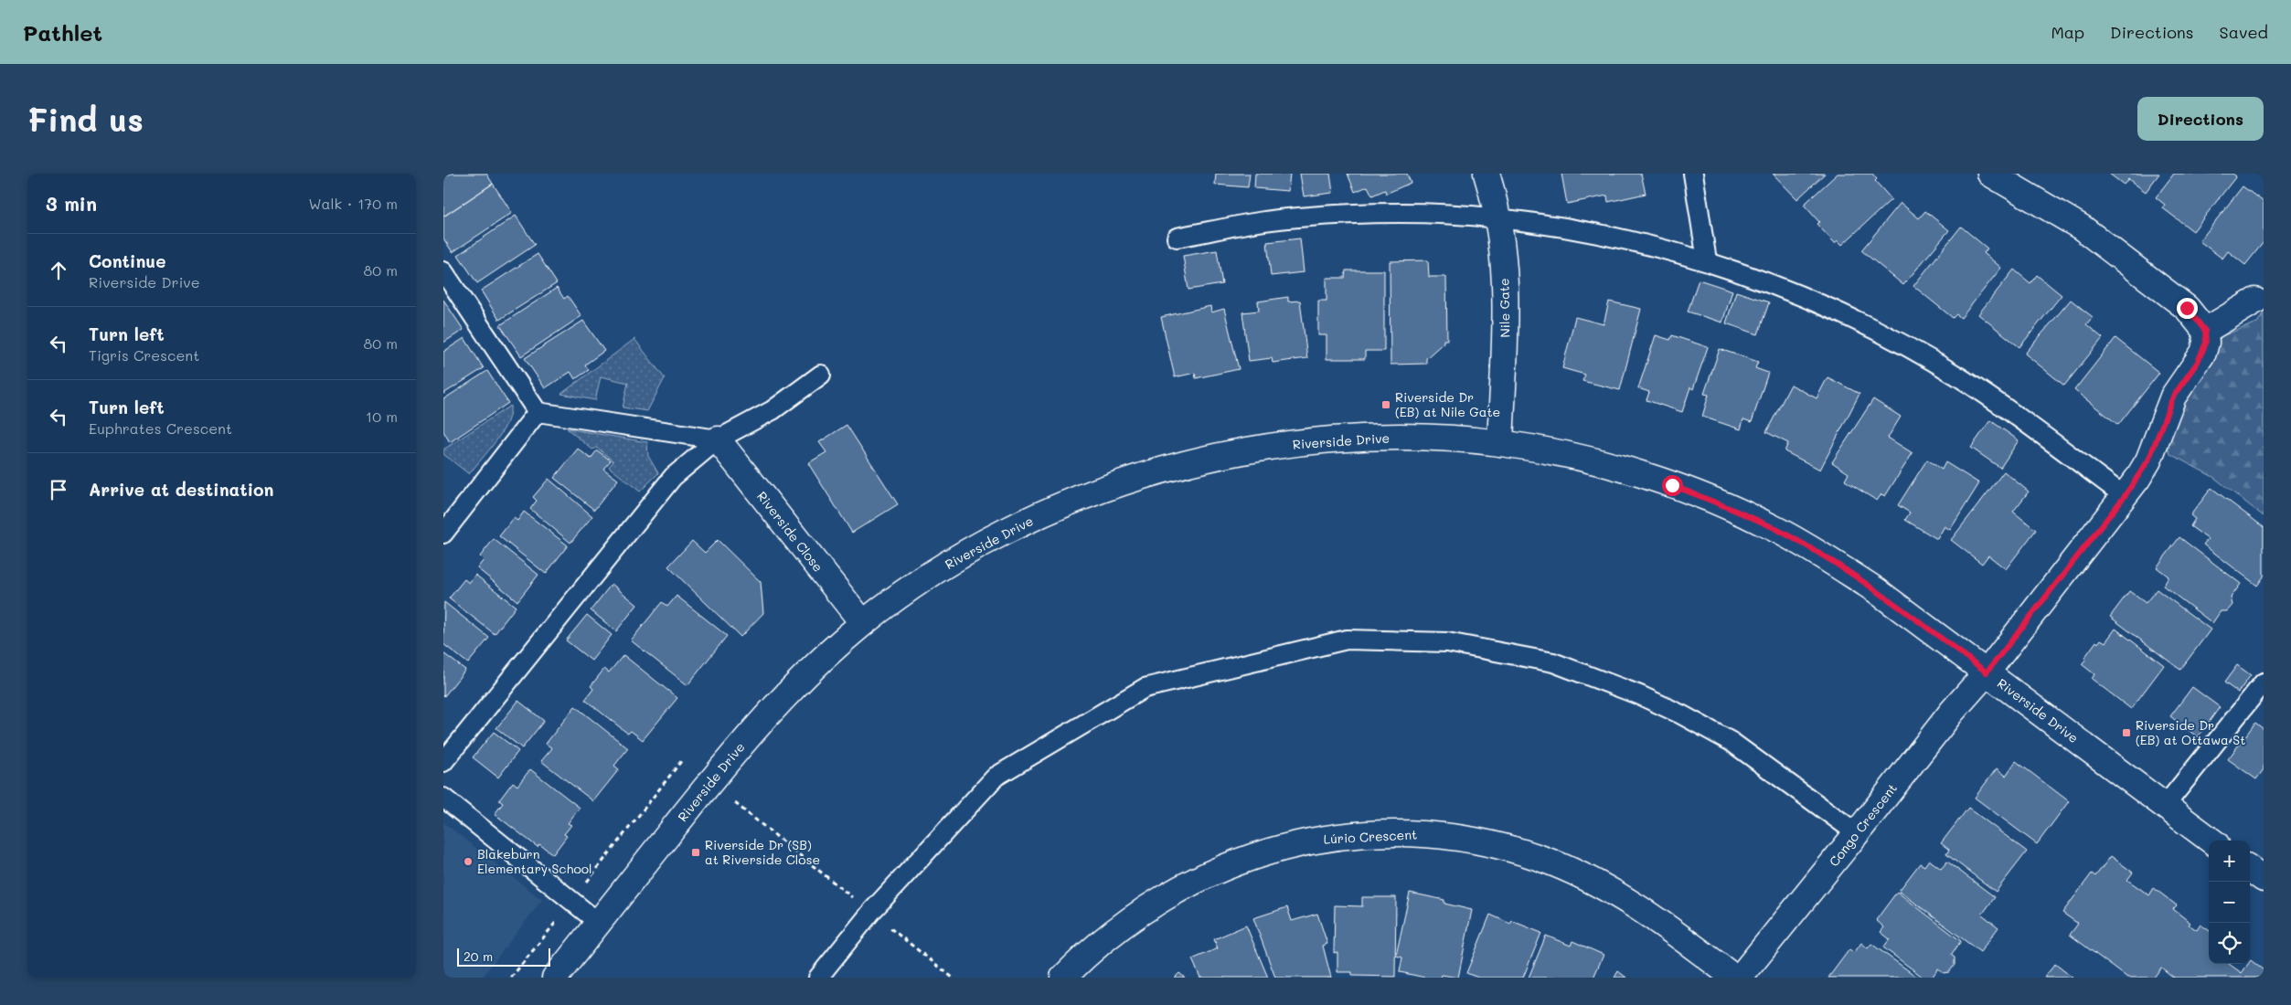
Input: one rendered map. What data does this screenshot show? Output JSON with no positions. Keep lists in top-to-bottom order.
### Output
{
  "streets": {
    "street": [
      "Nile Gate",
      "Riverside Drive",
      "Riverside Close",
      "Congo Crescent",
      "Lúrio Crescent"
    ]
  },
  "crossings": [
    ["Nile Gate", "Riverside Drive"],
    ["Riverside Drive", "Riverside Close"],
    ["Riverside Drive", "Congo Crescent"]
  ],
  "places": {
    "transit": ["Riverside Dr (EB) at Nile Gate", "Riverside Dr (EB) at Ottawa St", "Riverside Dr (SB) at Riverside Close"],
    "other": ["Blakeburn Elementary School"]
  },
  "scale_bar": "20 m",
  "page": {
    "header": "Pathlet",
    "nav": ["Map", "Directions", "Saved"],
    "buttons": "Directions",
    "title": "Find us",
    "heading": ["3 min", "Walk · 170 m"],
    "list": [
      ["Continue", "Riverside Drive", "80 m"],
      ["Turn left", "Tigris Crescent", "80 m"],
      ["Turn left", "Euphrates Crescent", "10 m"],
      "Arrive at destination"
    ],
    "map_buttons": ["+", "−"],
    "scale": "20 m"
  }
}
